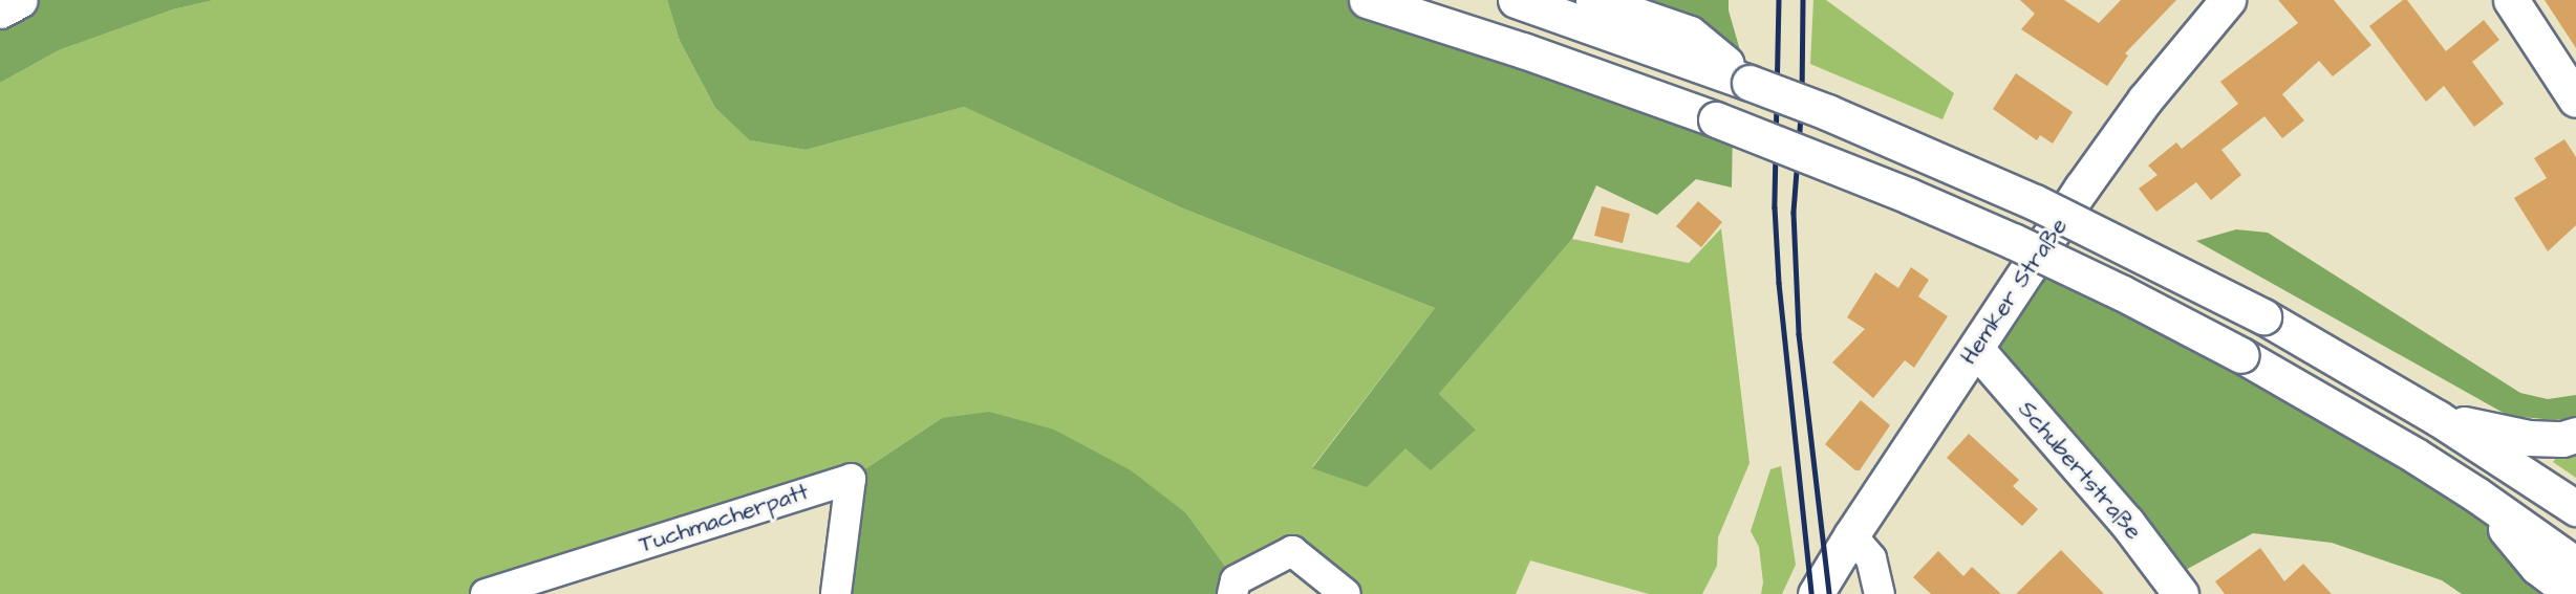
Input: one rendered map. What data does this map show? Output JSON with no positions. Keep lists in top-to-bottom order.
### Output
{
  "streets": {
    "main road": ["Hemker Straße", "Schubertstraße"],
    "street": ["Tuchmacherpatt"]
  },
  "crossings": [
    ["Hemker Straße", "Schubertstraße"]
  ]
}
